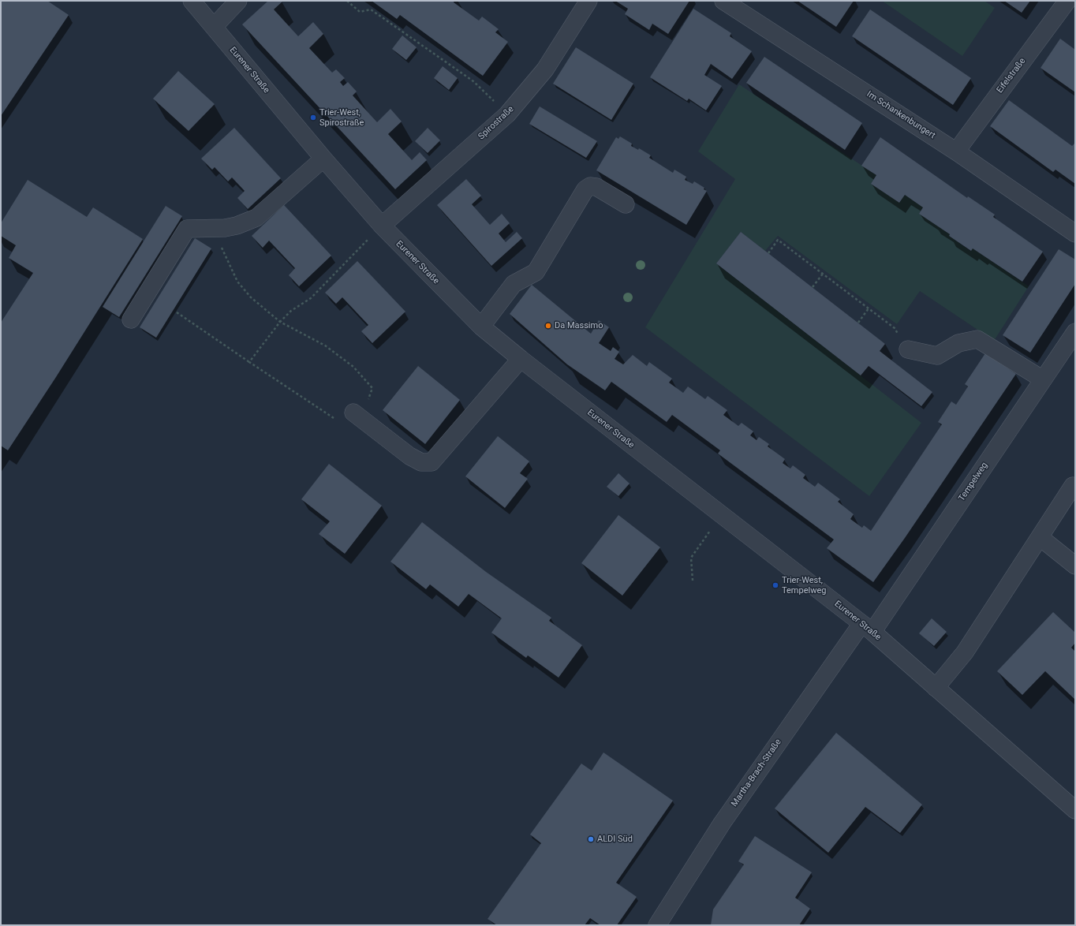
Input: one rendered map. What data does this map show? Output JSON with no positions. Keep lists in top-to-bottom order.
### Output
{
  "streets": {
    "street": [
      "Eurener Straße",
      "Eifelstraße",
      "Im Schankenbungert",
      "Spirostraße",
      "Tempelweg",
      "Martha-Brach-Straße"
    ]
  },
  "crossings": [
    ["Eurener Straße", "Spirostraße"],
    ["Eurener Straße", "Tempelweg"],
    ["Eurener Straße", "Martha-Brach-Straße"],
    ["Eifelstraße", "Im Schankenbungert"],
    ["Tempelweg", "Martha-Brach-Straße"]
  ],
  "places": [
    "Trier-West, Spirostraße",
    "Da Massimo",
    "Trier-West, Tempelweg",
    "ALDI Süd"
  ]
}
